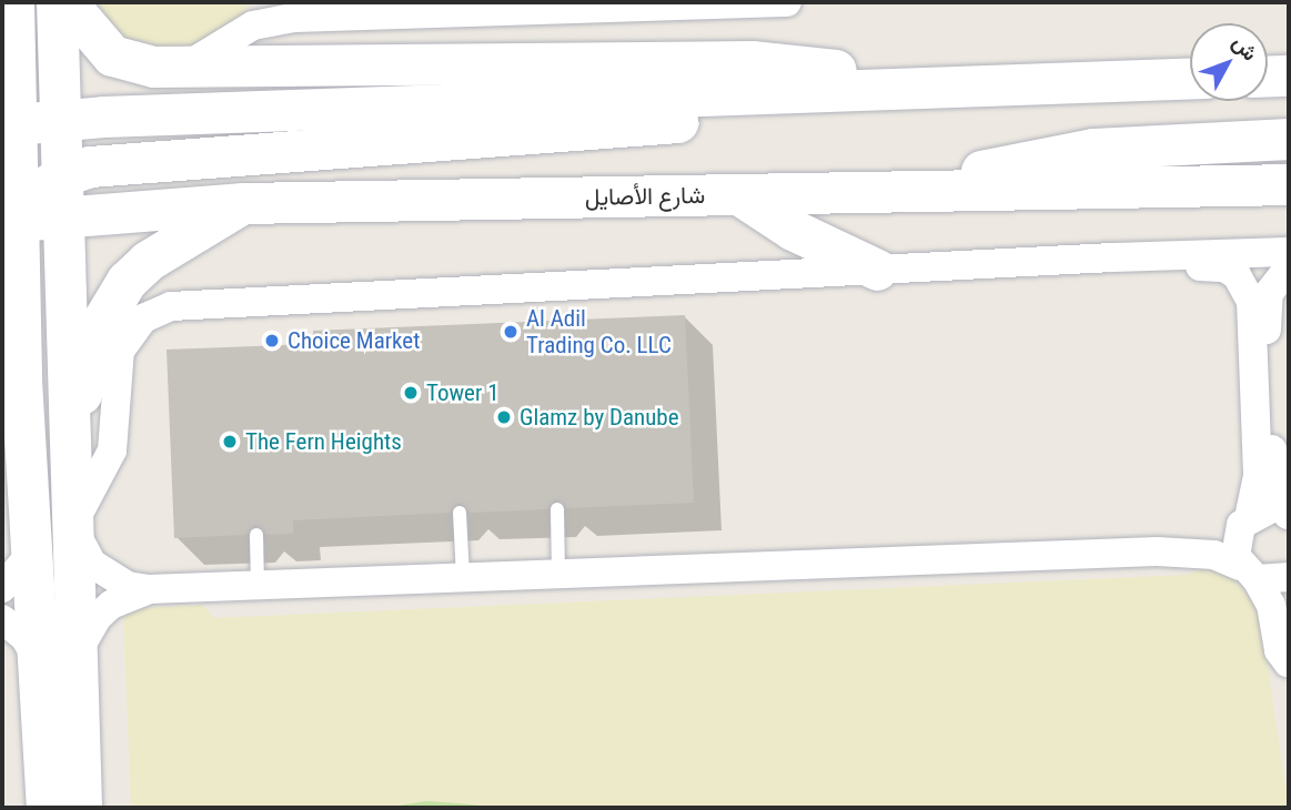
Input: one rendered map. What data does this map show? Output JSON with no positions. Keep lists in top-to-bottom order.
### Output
{
  "streets": {
    "main road": ["شارع الأصايل"]
  },
  "places": [
    "Al Adil Trading Co. LLC",
    "Choice Market",
    "Tower 1",
    "Glamz by Danube",
    "The Fern Heights"
  ],
  "north": "top right"
}
